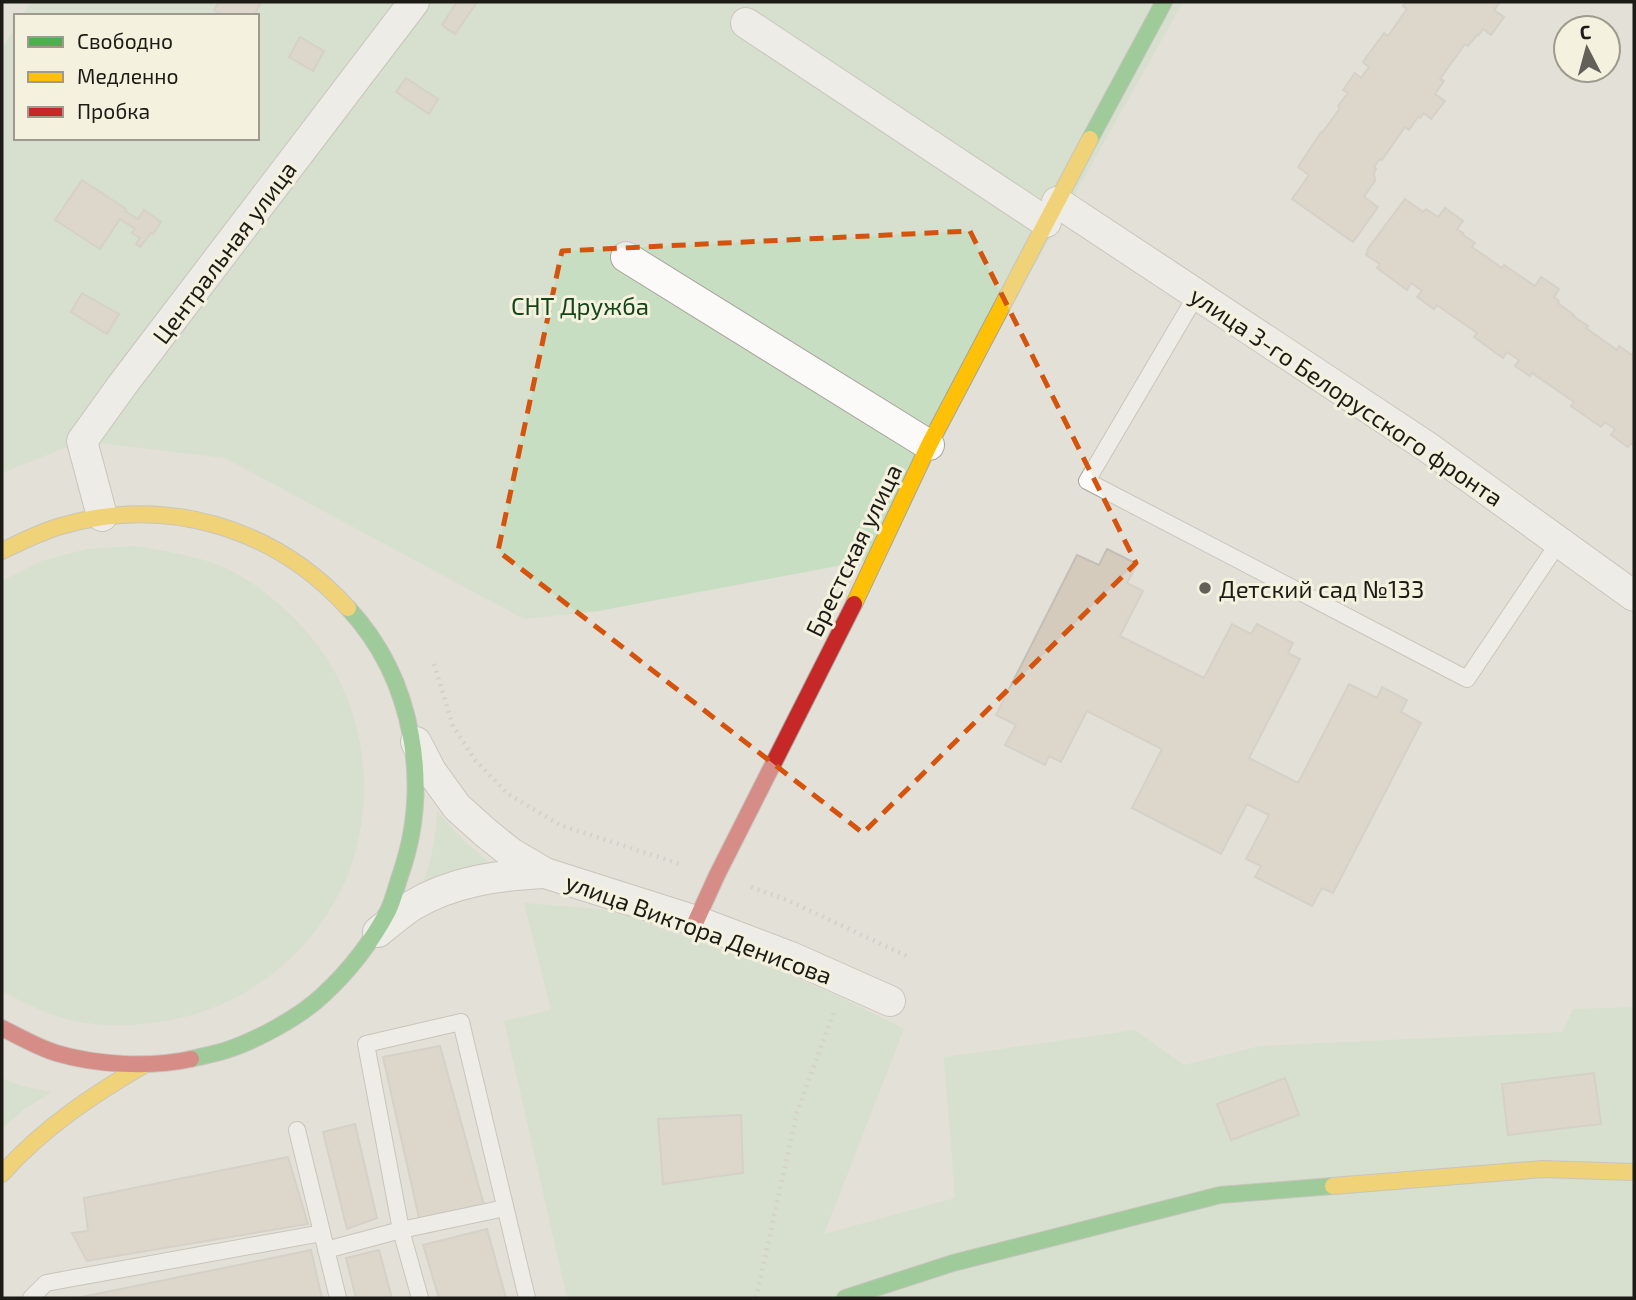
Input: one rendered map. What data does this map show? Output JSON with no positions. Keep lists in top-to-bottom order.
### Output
{
  "streets": {
    "street": [
      "Центральная улица",
      "улица 3-го Белорусского фронта",
      "Брестская улица",
      "улица Виктора Денисова"
    ]
  },
  "crossings": [
    ["улица 3-го Белорусского фронта", "Брестская улица"],
    ["Брестская улица", "улица Виктора Денисова"]
  ],
  "parks": ["СНТ Дружба"],
  "places": ["Детский сад №133"],
  "legend": ["Свободно", "Медленно", "Пробка"],
  "north": "top"
}
